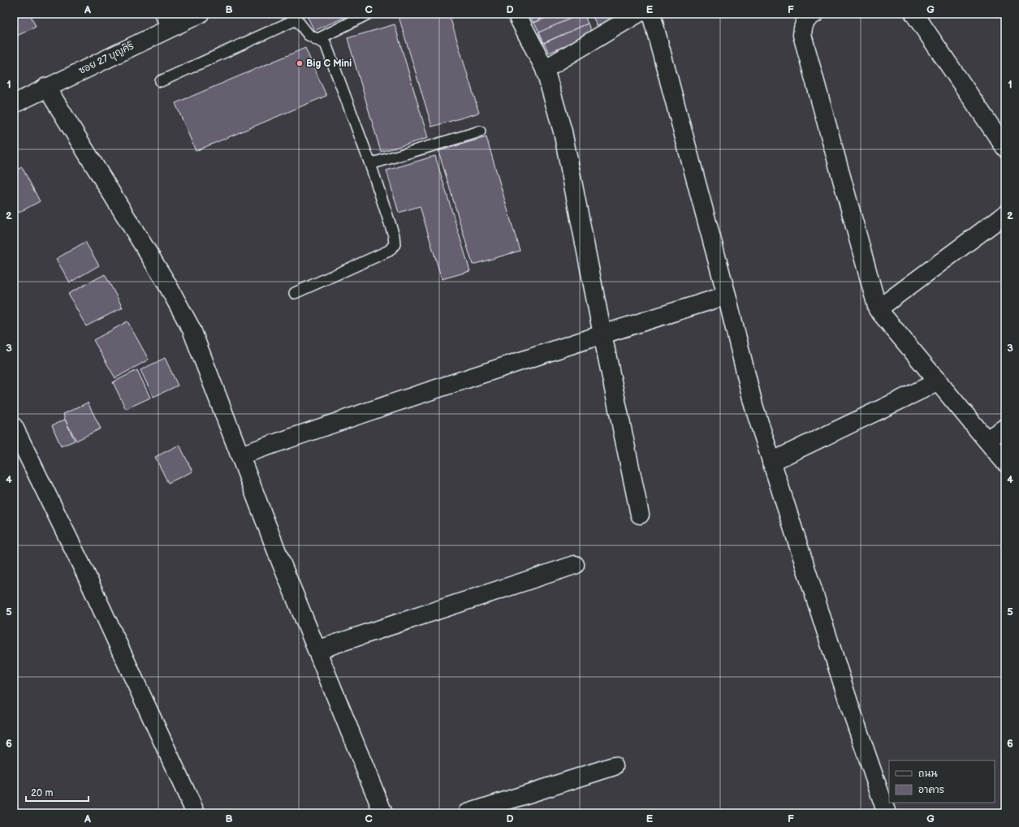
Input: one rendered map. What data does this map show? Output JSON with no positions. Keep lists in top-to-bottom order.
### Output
{
  "streets": {
    "street": ["ซอย 27 บุญศิริ"]
  },
  "places": ["Big C Mini"],
  "legend": ["ถนน", "อาคาร"],
  "scale_bar": "20 m",
  "grid": {
    "columns": [
      "A",
      "B",
      "C",
      "D",
      "E",
      "F",
      "G"
    ],
    "rows": [
      "1",
      "2",
      "3",
      "4",
      "5",
      "6"
    ]
  }
}
